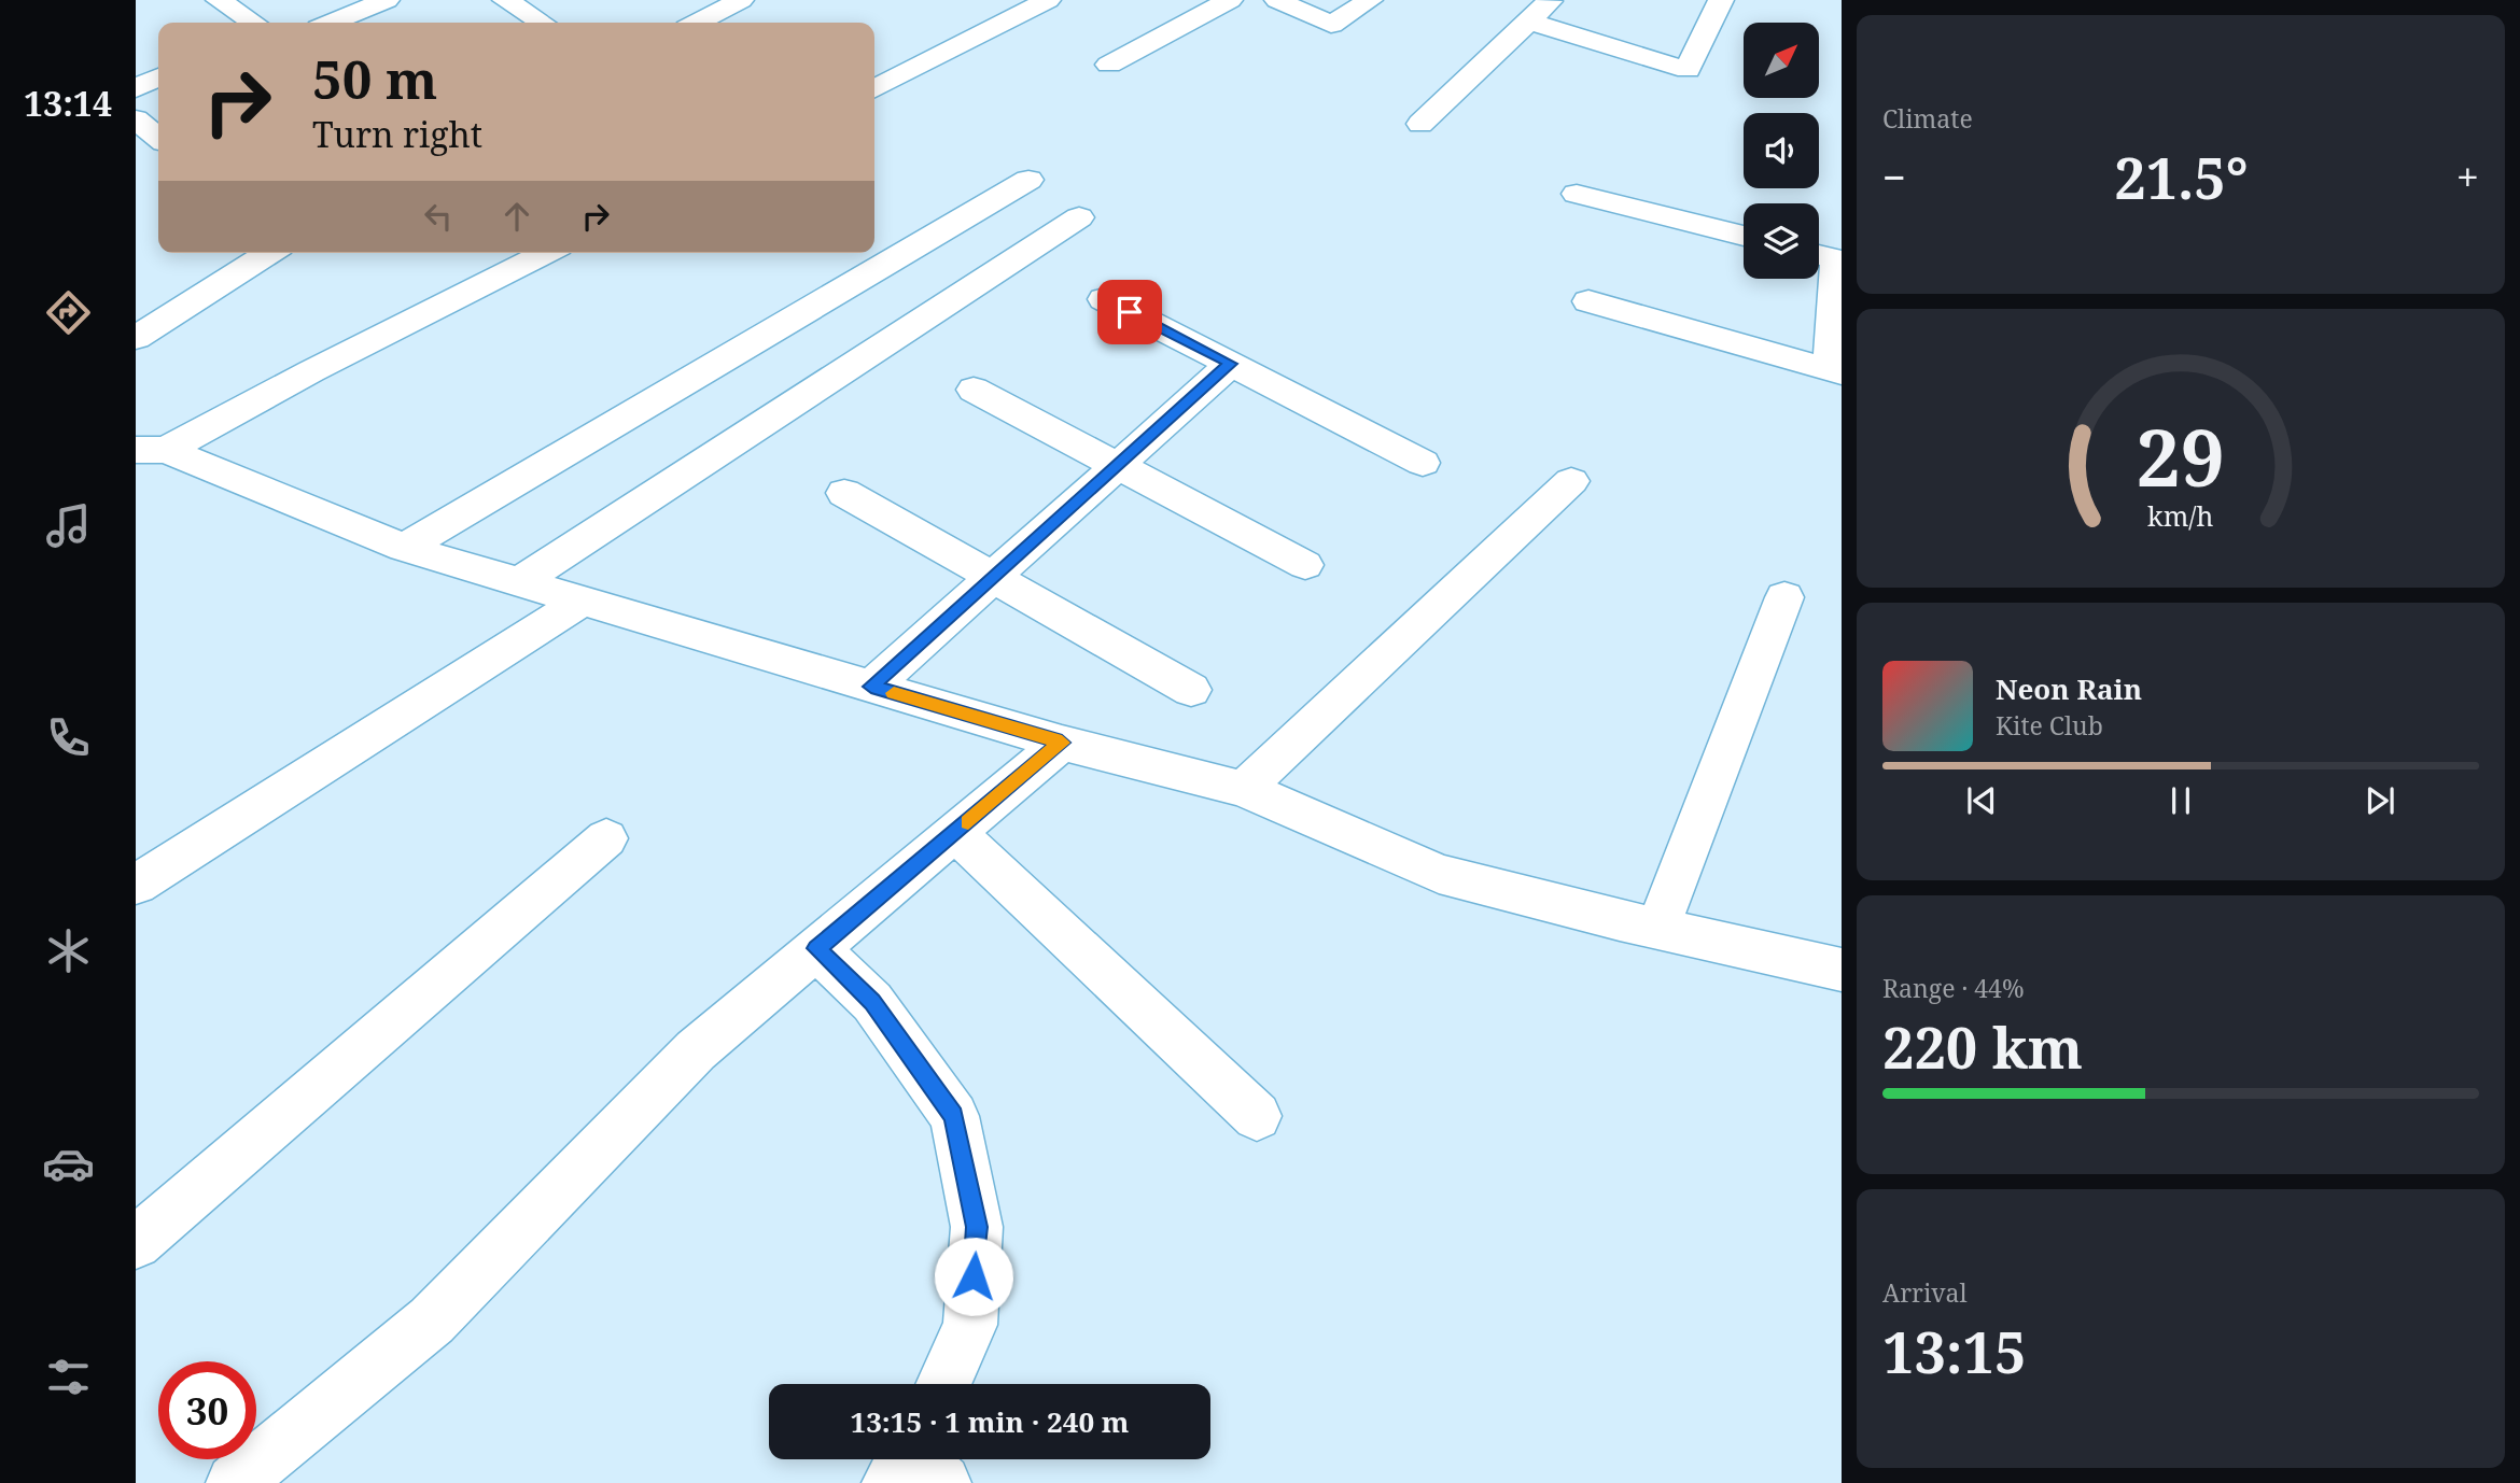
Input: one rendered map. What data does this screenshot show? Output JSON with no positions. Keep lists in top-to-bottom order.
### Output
{
  "north": "top right",
  "page": {
    "tabs": "13:14",
    "tile": [
      "Climate",
      ["Range · 44%", "220 km"],
      ["Arrival", "13:15"]
    ],
    "turn": ["50 m", "Turn right"],
    "heat": ["−", "21.5°", "+"],
    "song": ["Neon Rain", "Kite Club"],
    "limit": "30",
    "trip": "13:15 · 1 min · 240 m",
    "gauge": ["29", "km/h"]
  }
}
